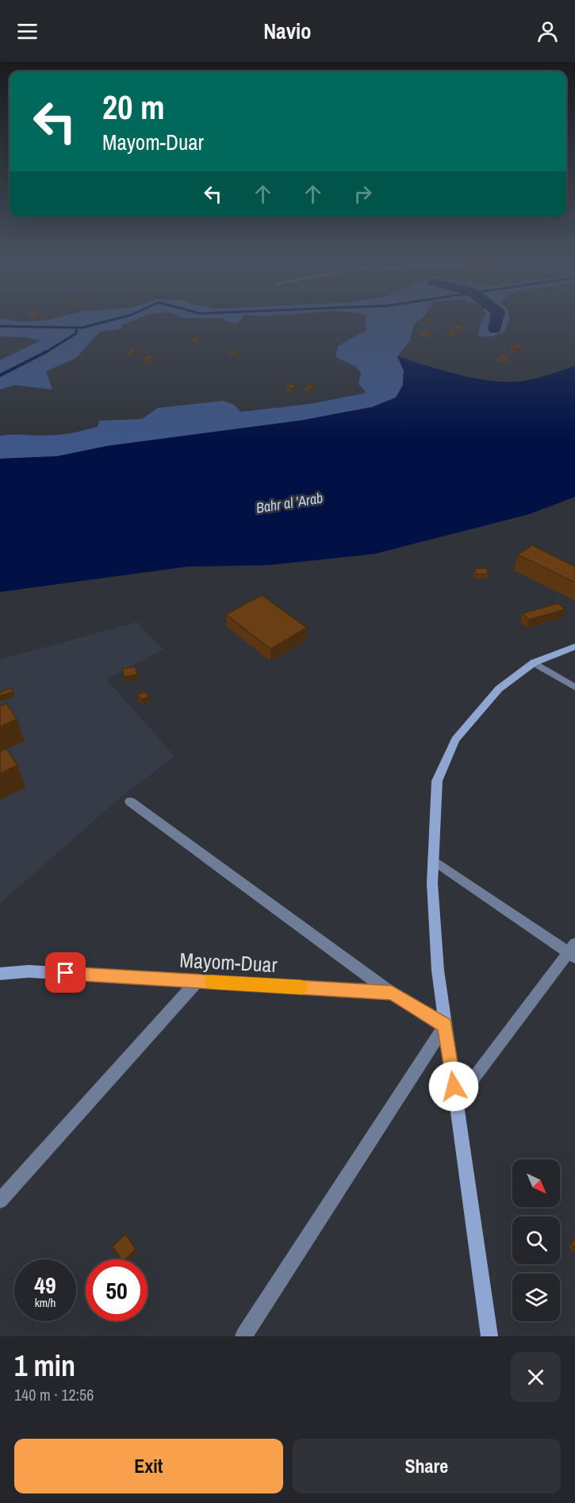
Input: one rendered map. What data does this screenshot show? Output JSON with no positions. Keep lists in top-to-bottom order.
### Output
{
  "streets": {
    "main road": ["Mayom-Duar"]
  },
  "water": ["Bahr al 'Arab"],
  "north": "bottom right",
  "page": {
    "header": "Navio",
    "turn": ["20 m", "Mayom-Duar"],
    "speed": "49 km/h",
    "limit": "50",
    "heading": ["1 min", "140 m · 12:56"],
    "buttons": ["Exit", "Share"]
  }
}
